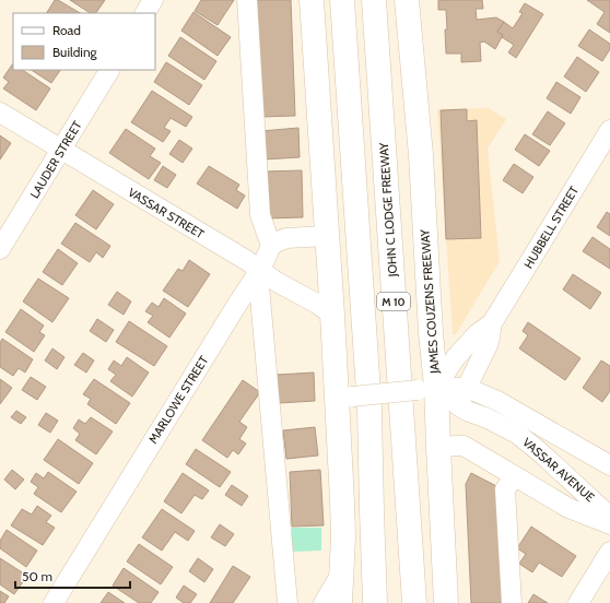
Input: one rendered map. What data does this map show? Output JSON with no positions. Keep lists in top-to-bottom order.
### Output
{
  "streets": {
    "main road": ["JOHN C LODGE FREEWAY", "M 10", "JAMES COUZENS FREEWAY"],
    "street": [
      "LAUDER STREET",
      "VASSAR STREET",
      "HUBBELL STREET",
      "MARLOWE STREET",
      "VASSAR AVENUE"
    ]
  },
  "crossings": [
    ["LAUDER STREET", "VASSAR STREET"],
    ["VASSAR STREET", "MARLOWE STREET"],
    ["HUBBELL STREET", "JAMES COUZENS FREEWAY"],
    ["HUBBELL STREET", "VASSAR AVENUE"],
    ["JAMES COUZENS FREEWAY", "VASSAR AVENUE"]
  ],
  "legend": ["Road", "Building"],
  "scale_bar": "50 m"
}
